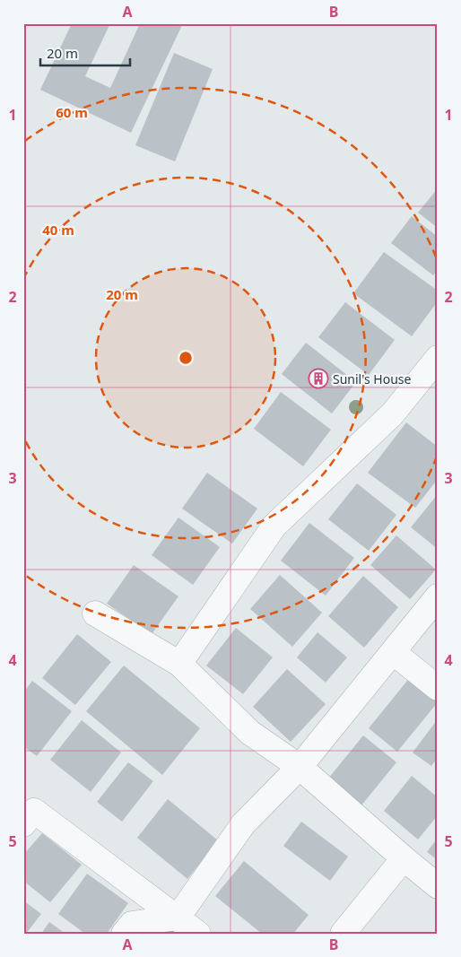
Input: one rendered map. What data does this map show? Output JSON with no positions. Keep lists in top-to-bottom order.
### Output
{
  "places": {
    "building": ["Sunil's House"]
  },
  "scale_bar": "20 m",
  "grid": {
    "columns": ["A", "B"],
    "rows": [
      "1",
      "2",
      "3",
      "4",
      "5"
    ]
  },
  "rings": ["60 m", "40 m", "20 m"]
}
